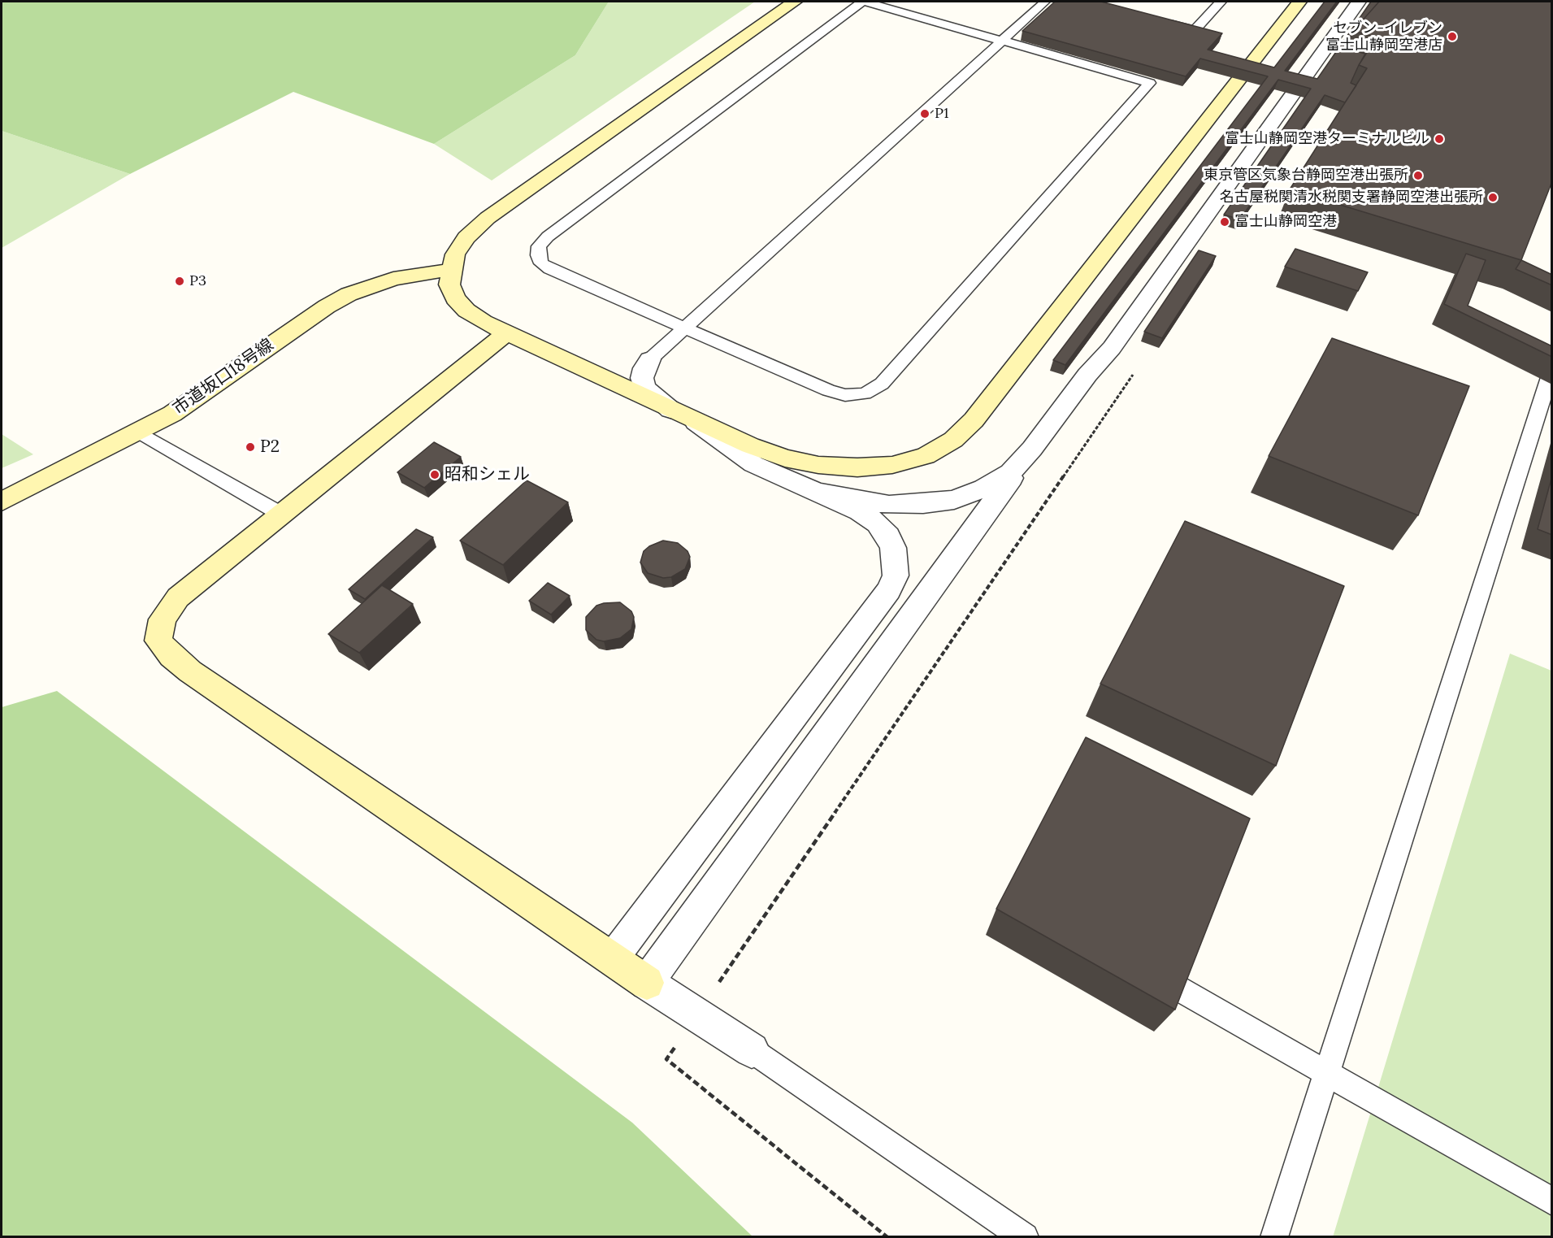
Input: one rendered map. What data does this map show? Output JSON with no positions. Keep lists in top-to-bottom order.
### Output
{
  "streets": {
    "street": ["市道坂口18号線"]
  },
  "places": [
    "セブン‐イレブン 富士山静岡空港店",
    "P1",
    "富士山静岡空港ターミナルビル",
    "東京管区気象台静岡空港出張所",
    "名古屋税関清水税関支署静岡空港出張所",
    "富士山静岡空港",
    "P3",
    "P2",
    "昭和シェル"
  ]
}
